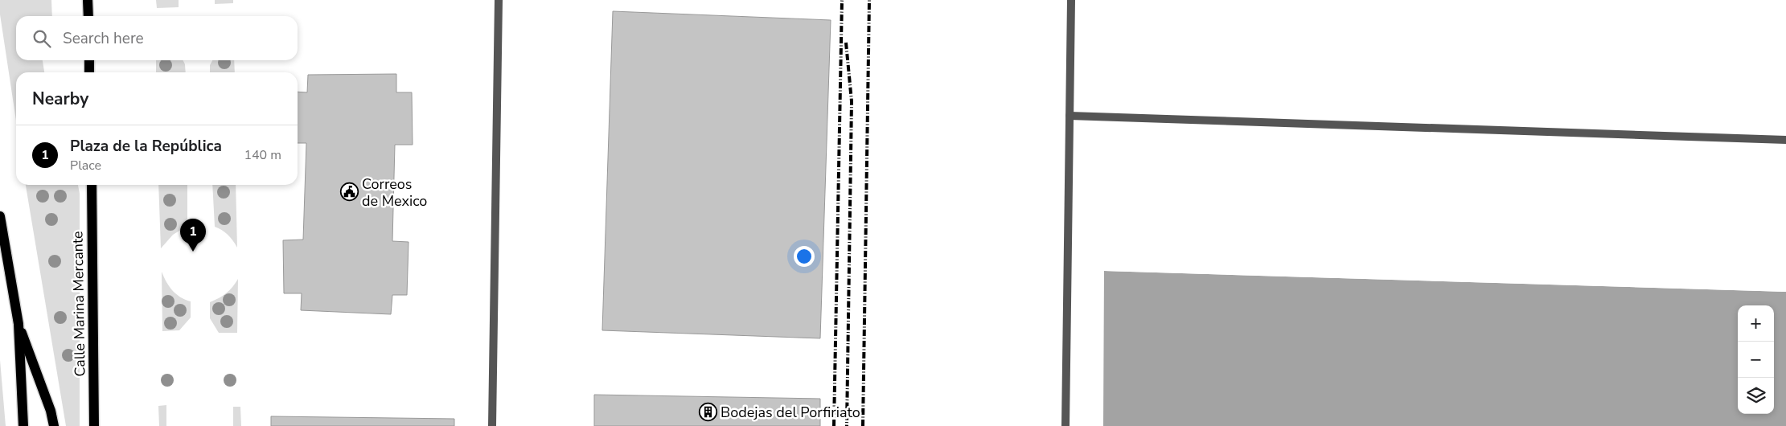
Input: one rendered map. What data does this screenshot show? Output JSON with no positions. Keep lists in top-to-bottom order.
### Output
{
  "streets": {
    "main road": ["Calle Marina Mercante"]
  },
  "places": {
    "public building": ["Correos de Mexico"],
    "building": ["Bodejas del Porfiriato"]
  },
  "page": {
    "search": "Search here",
    "heading": "Nearby",
    "list": [
      {
        "mark": "1",
        "name": "Plaza de la República",
        "note": "Place",
        "value": "140 m"
      }
    ],
    "pins": "1",
    "map_buttons": ["+", "−"]
  }
}
